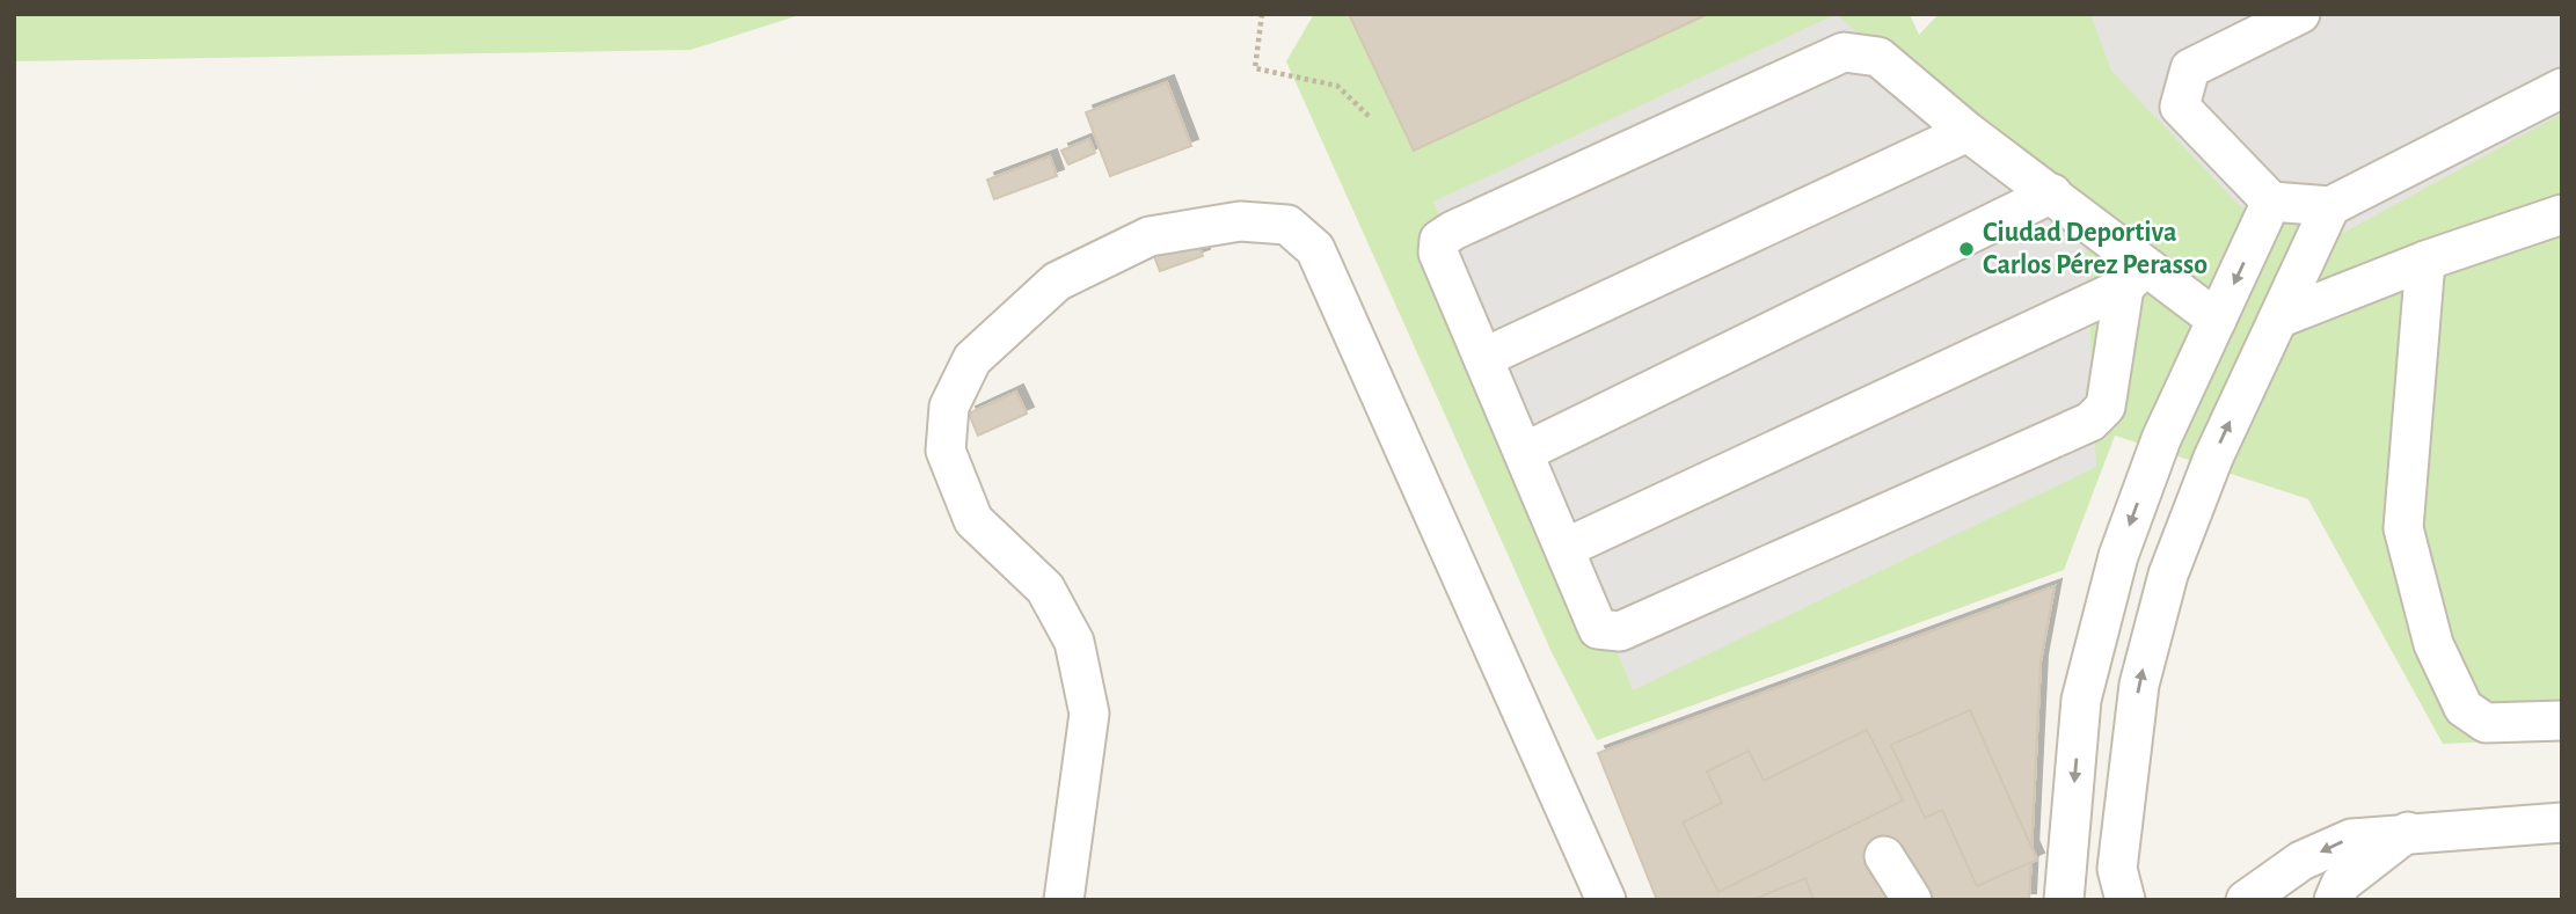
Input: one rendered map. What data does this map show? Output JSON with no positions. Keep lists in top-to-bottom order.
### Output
{
  "places": ["Ciudad Deportiva Carlos Pérez Perasso"]
}
